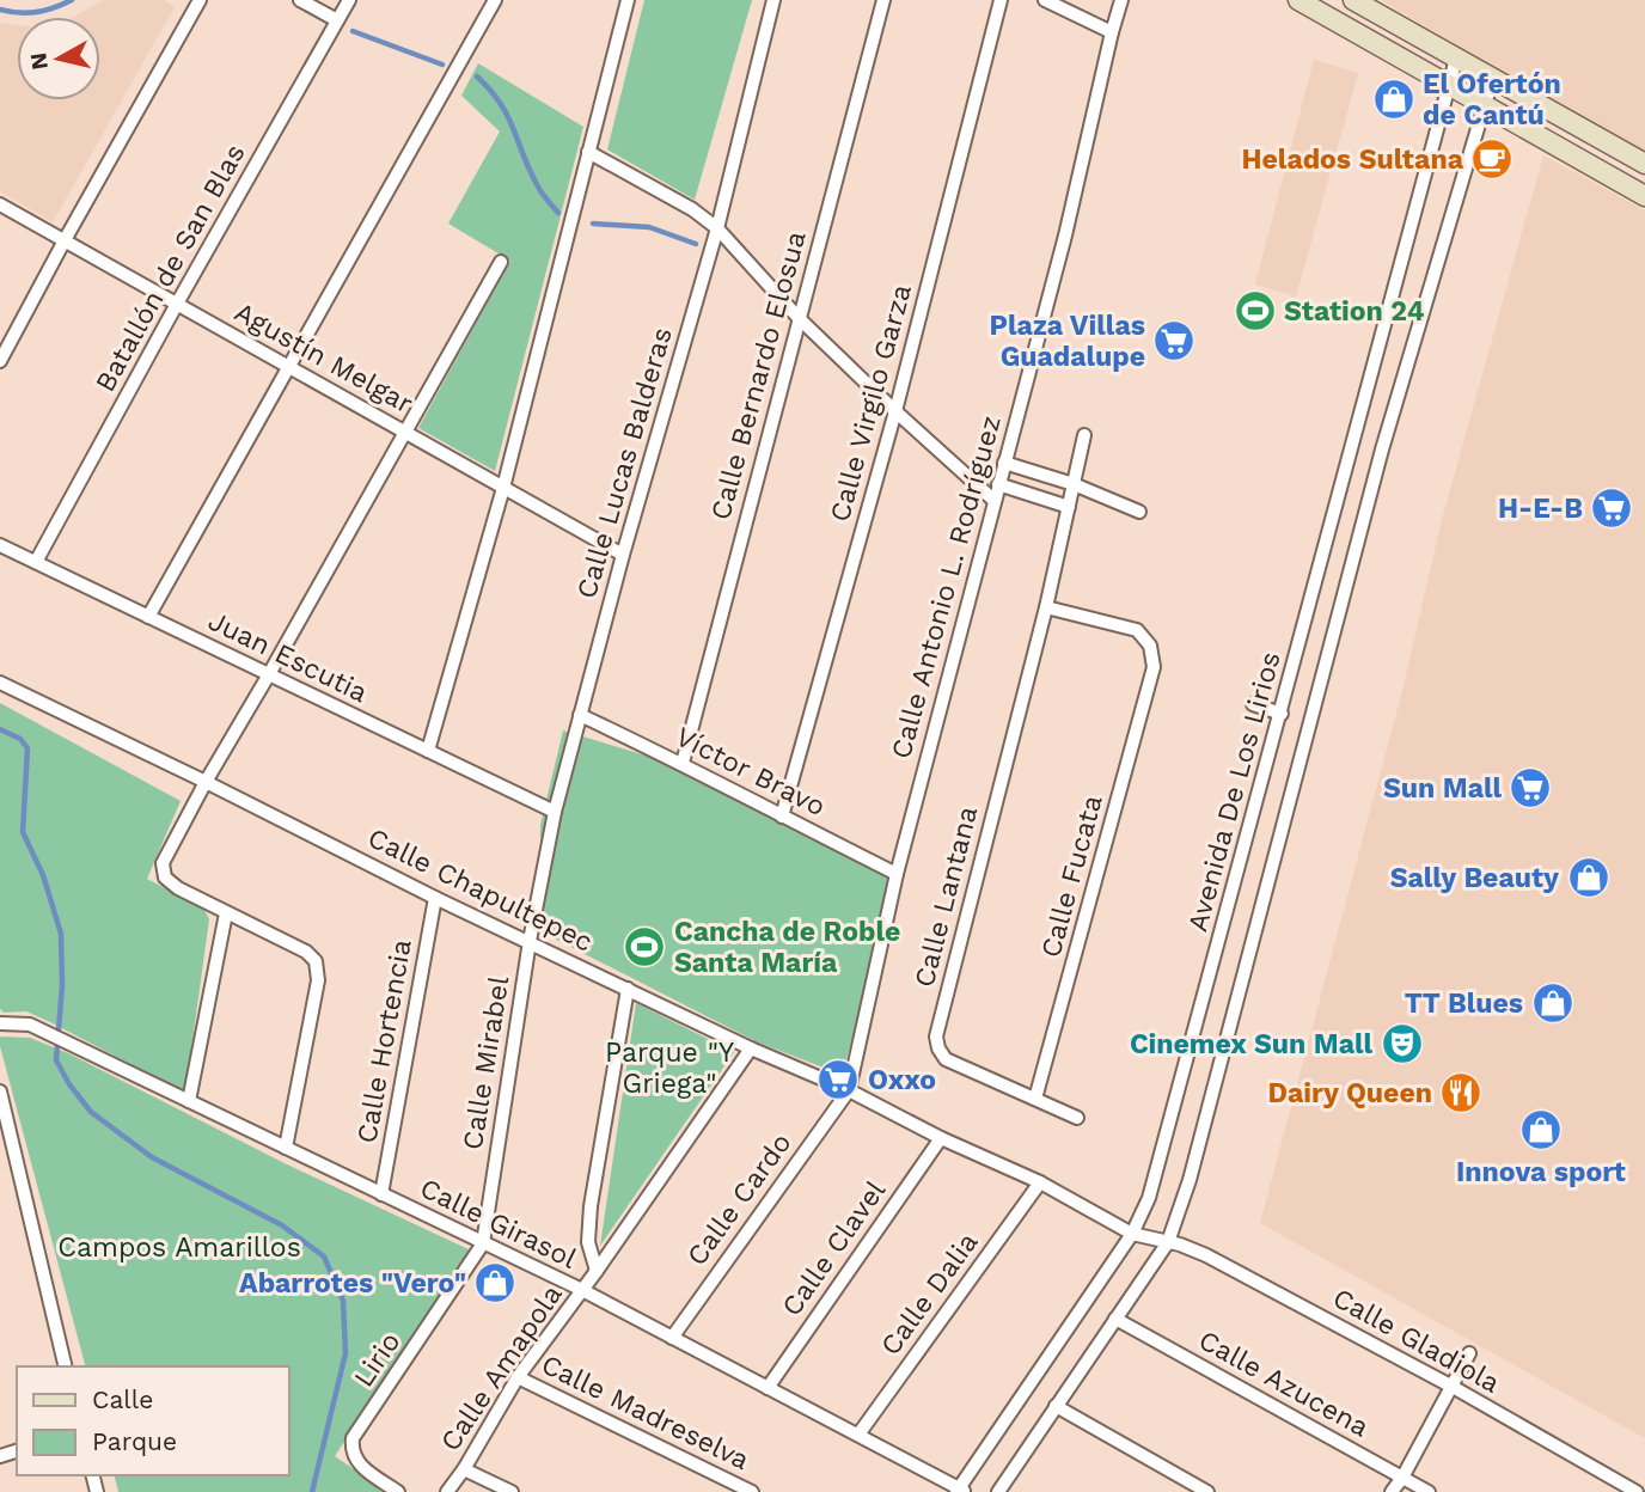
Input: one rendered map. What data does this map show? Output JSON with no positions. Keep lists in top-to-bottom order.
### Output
{
  "streets": {
    "street": [
      "Batallón de San Blas",
      "Agustín Melgar",
      "Calle Bernardo Elosua",
      "Calle Virgilo Garza",
      "Calle Lucas Balderas",
      "Calle Antonio L. Rodríguez",
      "Juan Escutia",
      "Víctor Bravo",
      "Avenida De Los Lirios",
      "Calle Fucata",
      "Calle Chapultepec",
      "Calle Lantana",
      "Calle Hortencia",
      "Calle Mirabel",
      "Calle Cardo",
      "Calle Girasol",
      "Calle Clavel",
      "Calle Dalia",
      "Calle Gladiola",
      "Lirio",
      "Calle Amapola",
      "Calle Azucena",
      "Calle Madreselva"
    ]
  },
  "crossings": [
    ["Batallón de San Blas", "Agustín Melgar"],
    ["Batallón de San Blas", "Juan Escutia"],
    ["Agustín Melgar", "Calle Lucas Balderas"],
    ["Calle Bernardo Elosua", "Víctor Bravo"],
    ["Calle Virgilo Garza", "Víctor Bravo"],
    ["Calle Lucas Balderas", "Juan Escutia"],
    ["Calle Lucas Balderas", "Víctor Bravo"],
    ["Calle Lucas Balderas", "Calle Chapultepec"],
    ["Calle Lucas Balderas", "Calle Mirabel"],
    ["Calle Antonio L. Rodríguez", "Víctor Bravo"],
    ["Calle Antonio L. Rodríguez", "Calle Chapultepec"],
    ["Calle Antonio L. Rodríguez", "Calle Cardo"],
    ["Avenida De Los Lirios", "Calle Chapultepec"],
    ["Avenida De Los Lirios", "Calle Girasol"],
    ["Avenida De Los Lirios", "Calle Gladiola"],
    ["Avenida De Los Lirios", "Calle Azucena"],
    ["Calle Fucata", "Calle Lantana"],
    ["Calle Chapultepec", "Calle Hortencia"],
    ["Calle Chapultepec", "Calle Mirabel"],
    ["Calle Chapultepec", "Calle Cardo"],
    ["Calle Chapultepec", "Calle Clavel"],
    ["Calle Chapultepec", "Calle Dalia"],
    ["Calle Chapultepec", "Calle Gladiola"],
    ["Calle Chapultepec", "Calle Amapola"],
    ["Calle Hortencia", "Calle Girasol"],
    ["Calle Mirabel", "Calle Girasol"],
    ["Calle Mirabel", "Lirio"],
    ["Calle Cardo", "Calle Girasol"],
    ["Calle Girasol", "Calle Clavel"],
    ["Calle Girasol", "Calle Dalia"],
    ["Calle Girasol", "Lirio"],
    ["Calle Girasol", "Calle Amapola"],
    ["Calle Amapola", "Calle Madreselva"]
  ],
  "parks": ["Parque \"Y Griega\"", "Campos Amarillos"],
  "places": {
    "shop": [
      "El Ofertón de Cantú",
      "Sally Beauty",
      "TT Blues",
      "Innova sport",
      "Abarrotes \"Vero\""
    ],
    "cafe": ["Helados Sultana"],
    "sports": ["Station 24", "Cancha de Roble Santa María"],
    "supermarket": [
      "Plaza Villas Guadalupe",
      "H-E-B",
      "Sun Mall",
      "Oxxo"
    ],
    "theatre": ["Cinemex Sun Mall"],
    "restaurant": ["Dairy Queen"]
  },
  "legend": ["Calle", "Parque"],
  "north": "left"
}
